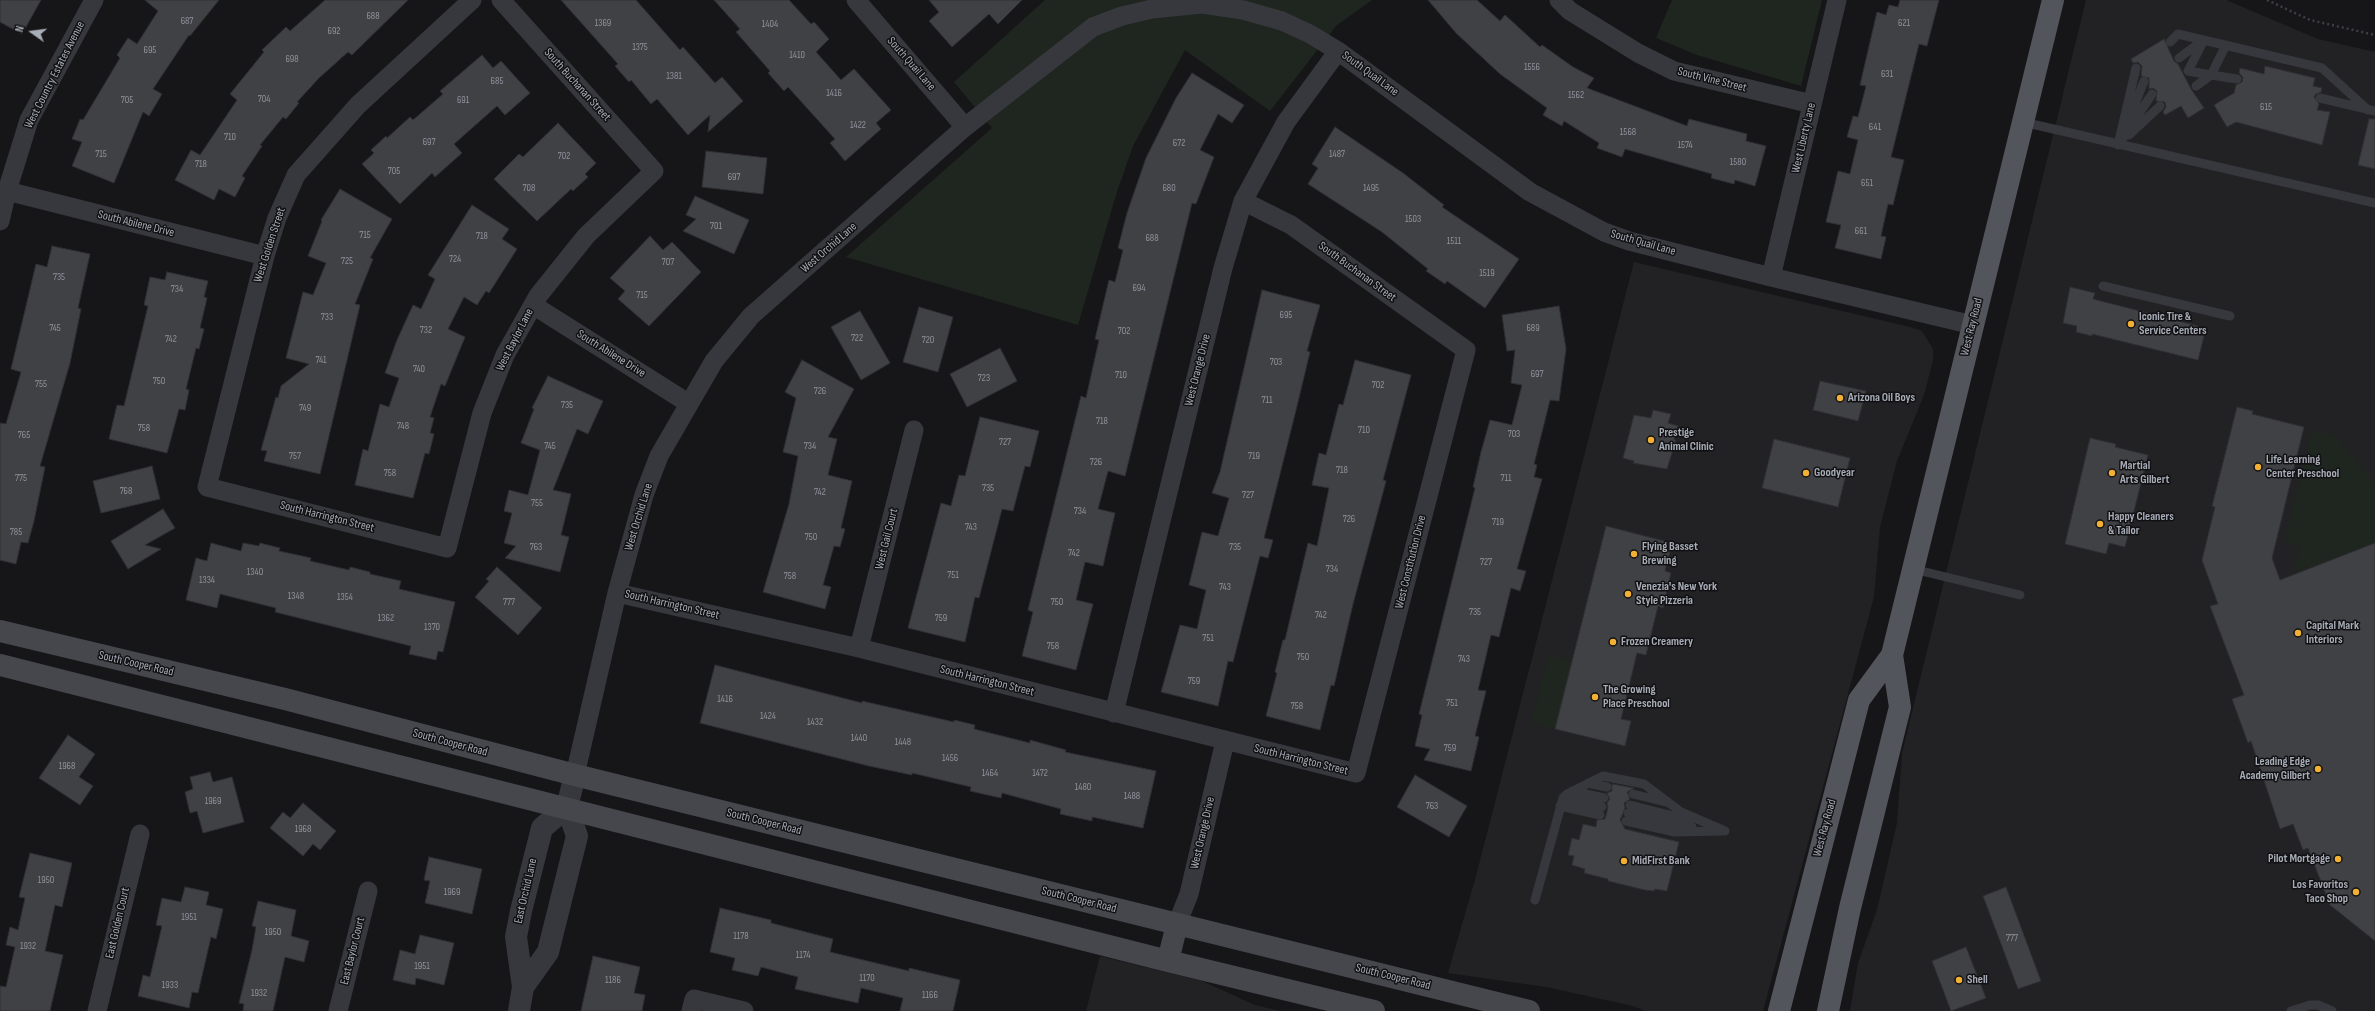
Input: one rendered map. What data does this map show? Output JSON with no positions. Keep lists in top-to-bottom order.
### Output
{
  "streets": {
    "main road": ["West Ray Road", "South Cooper Road"],
    "street": [
      "South Quail Lane",
      "West Country Estates Avenue",
      "South Vine Street",
      "South Buchanan Street",
      "West Liberty Lane",
      "South Abilene Drive",
      "West Golden Street",
      "West Orchid Lane",
      "West Baylor Lane",
      "West Orange Drive",
      "South Harrington Street",
      "West Gail Court",
      "West Constitution Drive",
      "East Orchid Lane",
      "East Golden Court",
      "East Baylor Court"
    ]
  },
  "crossings": [
    ["South Quail Lane", "West Liberty Lane"],
    ["South Quail Lane", "West Orchid Lane"],
    ["South Quail Lane", "West Ray Road"],
    ["South Quail Lane", "West Orange Drive"],
    ["West Country Estates Avenue", "South Abilene Drive"],
    ["South Vine Street", "West Liberty Lane"],
    ["South Buchanan Street", "West Baylor Lane"],
    ["South Buchanan Street", "West Orange Drive"],
    ["South Buchanan Street", "West Constitution Drive"],
    ["South Abilene Drive", "West Golden Street"],
    ["South Abilene Drive", "West Orchid Lane"],
    ["South Abilene Drive", "West Baylor Lane"],
    ["West Golden Street", "South Harrington Street"],
    ["West Orchid Lane", "West Orange Drive"],
    ["West Orchid Lane", "South Harrington Street"],
    ["West Orchid Lane", "South Cooper Road"],
    ["West Baylor Lane", "South Harrington Street"],
    ["West Orange Drive", "South Harrington Street"],
    ["West Orange Drive", "South Cooper Road"],
    ["South Harrington Street", "West Gail Court"],
    ["South Harrington Street", "West Constitution Drive"]
  ],
  "places": [
    "Iconic Tire & Service Centers",
    "Arizona Oil Boys",
    "Prestige Animal Clinic",
    "Life Learning Center Preschool",
    "Goodyear",
    "Martial Arts Gilbert",
    "Happy Cleaners & Tailor",
    "Flying Basset Brewing",
    "Venezia's New York Style Pizzeria",
    "Capital Mark Interiors",
    "Frozen Creamery",
    "The Growing Place Preschool",
    "Leading Edge Academy Gilbert",
    "Pilot Mortgage",
    "MidFirst Bank",
    "Los Favoritos Taco Shop",
    "Shell"
  ],
  "house_numbers": [
    "688",
    "687",
    "1369",
    "621",
    "1404",
    "692",
    "1375",
    "695",
    "1410",
    "698",
    "1556",
    "631",
    "1381",
    "685",
    "1416",
    "1562",
    "704",
    "705",
    "691",
    "615",
    "1422",
    "641",
    "1568",
    "710",
    "697",
    "672",
    "1574",
    "715",
    "1487",
    "702",
    "1580",
    "718",
    "705",
    "697",
    "651",
    "708",
    "680",
    "1495",
    "1503",
    "701",
    "661",
    "715",
    "718",
    "688",
    "1511",
    "724",
    "725",
    "707",
    "1519",
    "735",
    "694",
    "734",
    "715",
    "695",
    "733",
    "745",
    "689",
    "732",
    "702",
    "722",
    "742",
    "720",
    "741",
    "703",
    "740",
    "697",
    "710",
    "723",
    "750",
    "755",
    "702",
    "726",
    "711",
    "735",
    "749",
    "718",
    "748",
    "758",
    "710",
    "703",
    "765",
    "727",
    "745",
    "734",
    "757",
    "719",
    "726",
    "718",
    "758",
    "775",
    "711",
    "735",
    "768",
    "742",
    "727",
    "755",
    "734",
    "726",
    "719",
    "743",
    "785",
    "750",
    "763",
    "735",
    "742",
    "727",
    "734",
    "1340",
    "751",
    "758",
    "1334",
    "743",
    "1348",
    "1354",
    "777",
    "750",
    "735",
    "742",
    "1362",
    "759",
    "1370",
    "751",
    "758",
    "750",
    "743",
    "759",
    "1416",
    "751",
    "758",
    "1424",
    "1432",
    "1440",
    "1448",
    "759",
    "1456",
    "1968",
    "1464",
    "1472",
    "1480",
    "1488",
    "1969",
    "763",
    "1968",
    "1950",
    "1969",
    "1951",
    "1950",
    "1178",
    "777",
    "1932",
    "1174",
    "1951",
    "1170",
    "1186",
    "1933",
    "1932",
    "1166"
  ],
  "north": "left"
}
